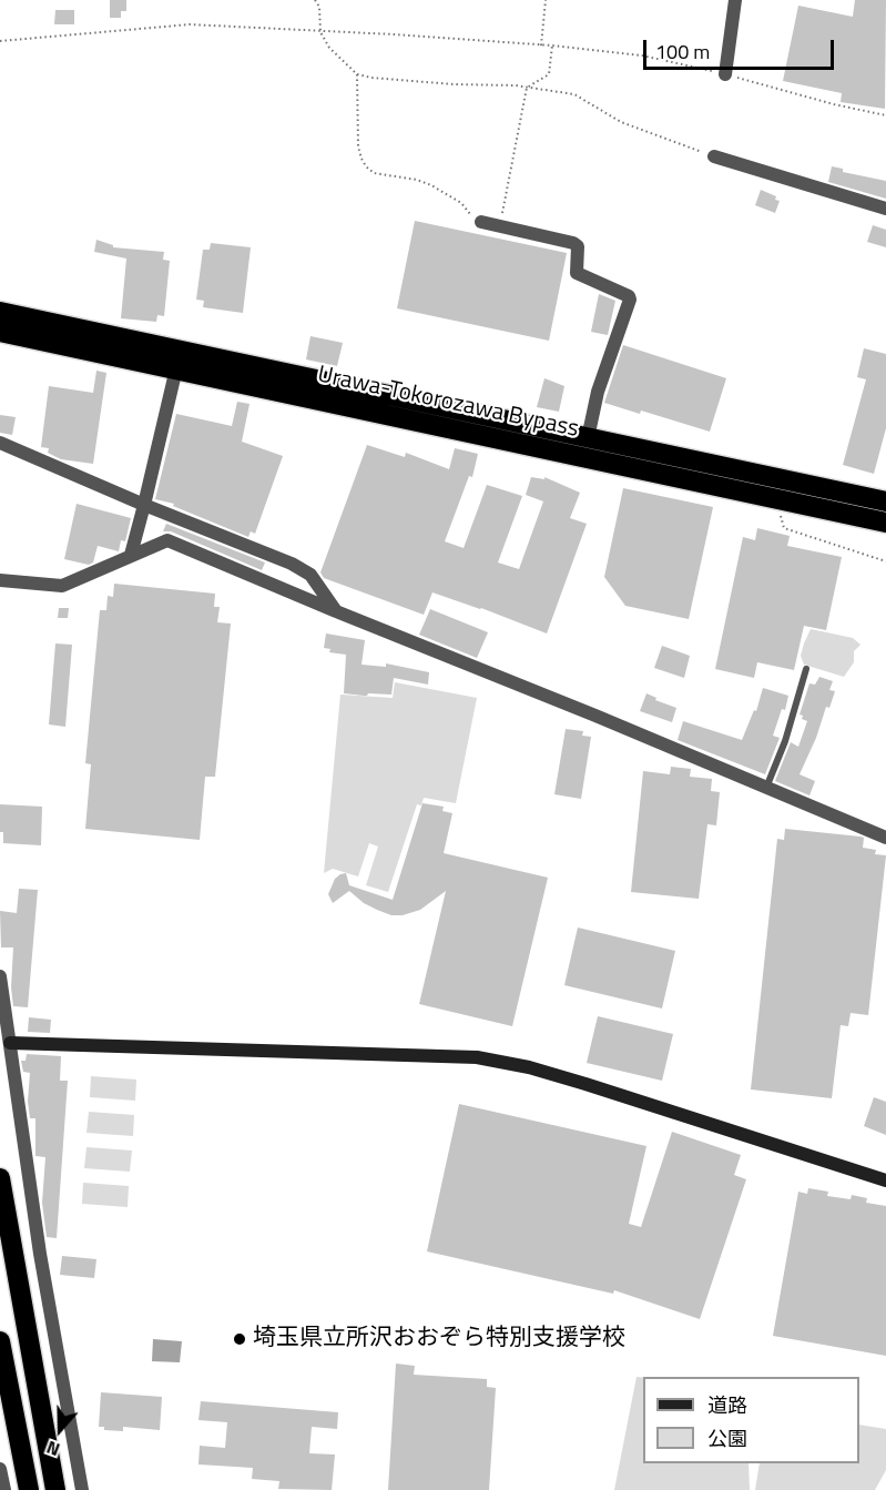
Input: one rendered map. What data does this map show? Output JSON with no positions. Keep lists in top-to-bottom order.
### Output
{
  "streets": {
    "highway": ["Urawa-Tokorozawa Bypass"]
  },
  "places": ["埼玉県立所沢おおぞら特別支援学校"],
  "legend": ["道路", "公園"],
  "scale_bar": "100 m",
  "north": "bottom"
}
